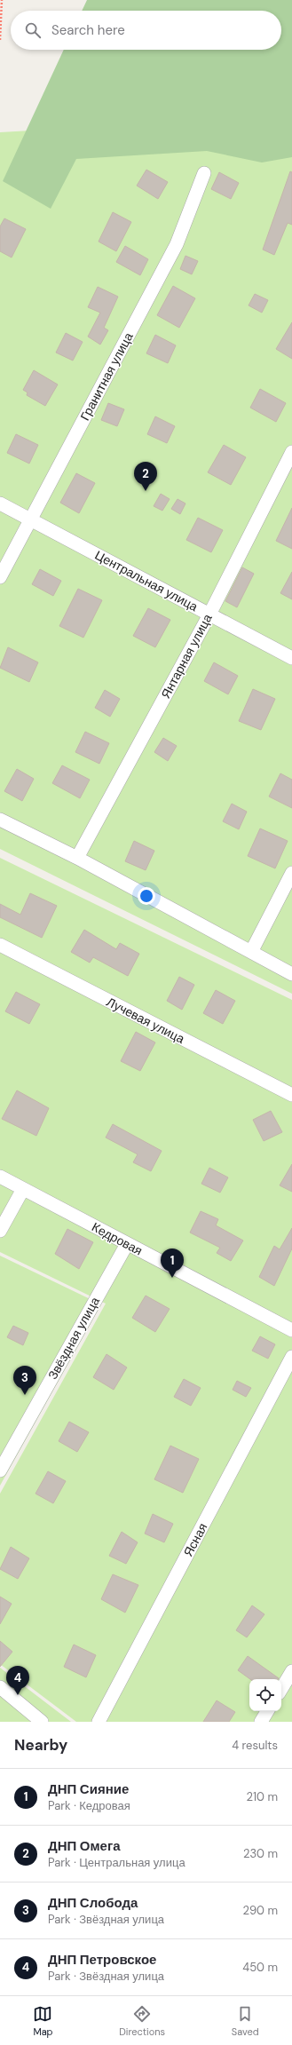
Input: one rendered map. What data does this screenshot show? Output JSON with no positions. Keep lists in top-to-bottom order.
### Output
{
  "streets": {
    "street": [
      "Гранитная улица",
      "Центральная улица",
      "Янтарная улица",
      "Лучевая улица",
      "Кедровая",
      "Звёздная улица",
      "Ясная"
    ]
  },
  "crossings": [
    ["Гранитная улица", "Центральная улица"],
    ["Центральная улица", "Янтарная улица"],
    ["Кедровая", "Звёздная улица"]
  ],
  "page": {
    "search": "Search here",
    "pins": [
      "2",
      "1",
      "3",
      "4"
    ],
    "heading": ["Nearby", "4 results"],
    "list": [
      {
        "mark": "1",
        "name": "ДНП Сияние",
        "note": "Park · Кедровая",
        "value": "210 m"
      },
      {
        "mark": "2",
        "name": "ДНП Омега",
        "note": "Park · Центральная улица",
        "value": "230 m"
      },
      {
        "mark": "3",
        "name": "ДНП Слобода",
        "note": "Park · Звёздная улица",
        "value": "290 m"
      },
      {
        "mark": "4",
        "name": "ДНП Петровское",
        "note": "Park · Звёздная улица",
        "value": "450 m"
      }
    ],
    "nav": ["Map", "Directions", "Saved"]
  }
}
